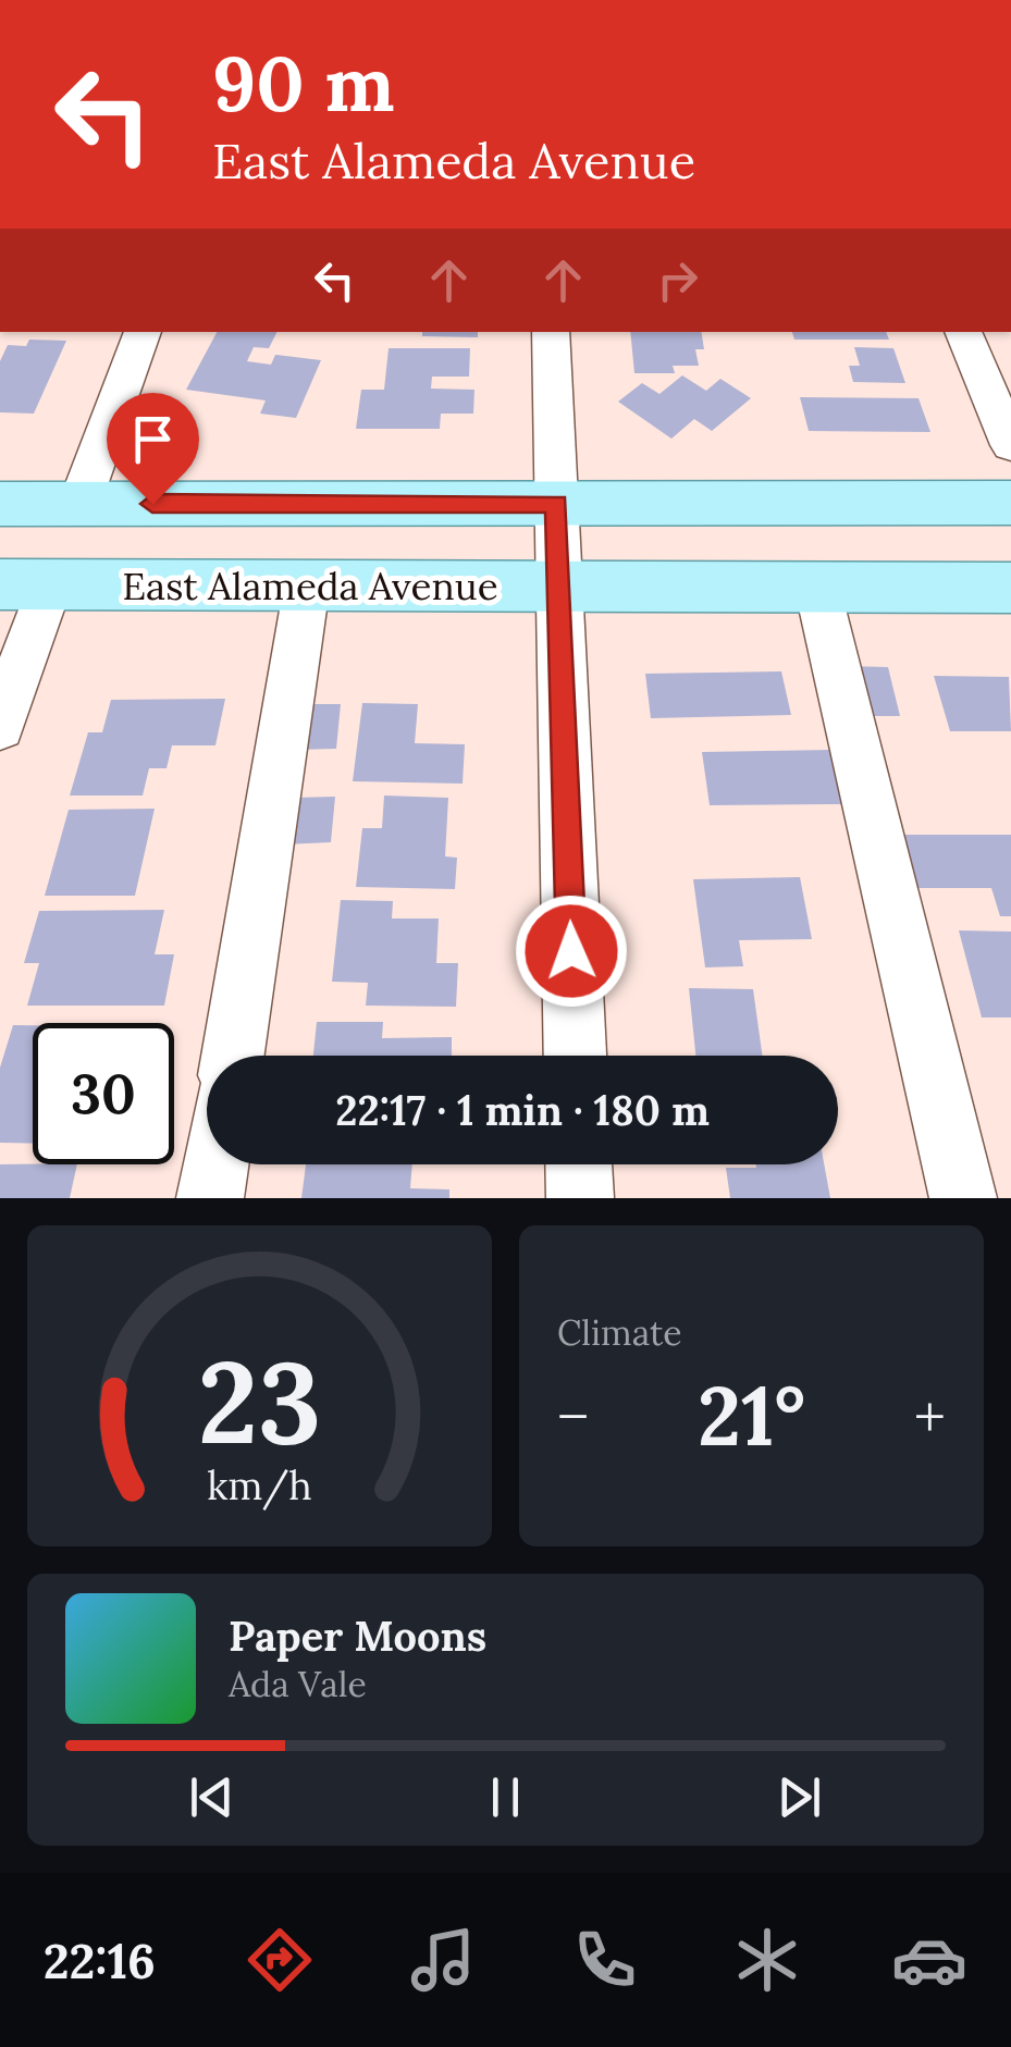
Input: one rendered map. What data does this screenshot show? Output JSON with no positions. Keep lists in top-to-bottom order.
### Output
{
  "streets": {
    "main road": ["East Alameda Avenue"]
  },
  "page": {
    "turn": ["90 m", "East Alameda Avenue"],
    "limit": "30",
    "trip": "22:17 · 1 min · 180 m",
    "tile": "Climate",
    "heat": ["−", "21°", "+"],
    "song": ["Paper Moons", "Ada Vale"],
    "tabs": "22:16",
    "gauge": ["23", "km/h"]
  }
}
